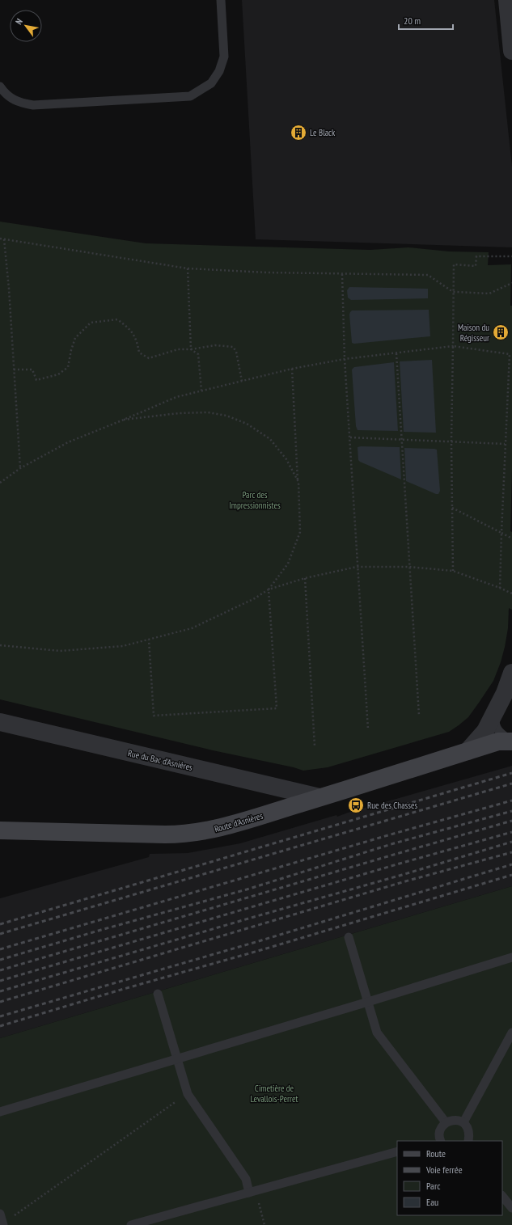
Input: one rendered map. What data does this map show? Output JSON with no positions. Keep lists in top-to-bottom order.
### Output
{
  "streets": {
    "main road": ["Route d'Asnières"],
    "street": ["Rue du Bac d’Asnières"]
  },
  "crossings": [
    ["Rue du Bac d’Asnières", "Route d'Asnières"]
  ],
  "parks": ["Parc des Impressionnistes", "Cimetière de Levallois-Perret"],
  "places": {
    "building": ["Le Black", "Maison du Régisseur"],
    "bus stop": ["Rue des Chasses"]
  },
  "legend": [
    "Route",
    "Voie ferrée",
    "Parc",
    "Eau"
  ],
  "scale_bar": "20 m",
  "north": "top left"
}
